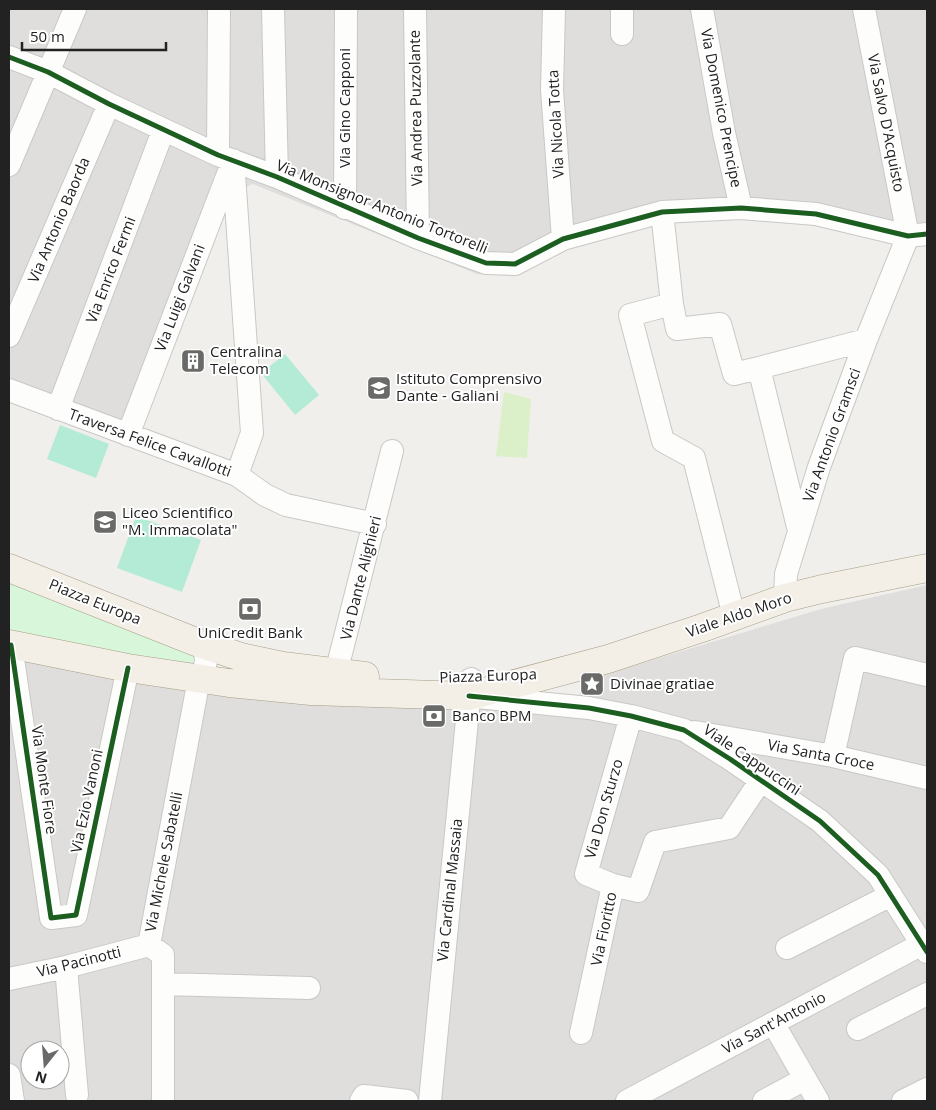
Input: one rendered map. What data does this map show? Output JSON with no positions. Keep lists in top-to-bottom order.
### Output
{
  "streets": {
    "main road": ["Piazza Europa", "Viale Aldo Moro"],
    "street": [
      "Via Gino Capponi",
      "Via Andrea Puzzolante",
      "Via Domenico Prencipe",
      "Via Salvo D'Acquisto",
      "Via Nicola Totta",
      "Via Monsignor Antonio Tortorelli",
      "Via Antonio Baorda",
      "Via Enrico Fermi",
      "Via Luigi Galvani",
      "Via Antonio Gramsci",
      "Traversa Felice Cavallotti",
      "Via Dante Alighieri",
      "Via Santa Croce",
      "Viale Cappuccini",
      "Via Monte Fiore",
      "Via Ezio Vanoni",
      "Via Don Sturzo",
      "Via Michele Sabatelli",
      "Via Cardinal Massaia",
      "Via Fioritto",
      "Via Pacinotti",
      "Via Sant'Antonio"
    ]
  },
  "crossings": [
    ["Via Gino Capponi", "Via Monsignor Antonio Tortorelli"],
    ["Via Andrea Puzzolante", "Via Monsignor Antonio Tortorelli"],
    ["Via Domenico Prencipe", "Via Monsignor Antonio Tortorelli"],
    ["Via Salvo D'Acquisto", "Via Monsignor Antonio Tortorelli"],
    ["Via Salvo D'Acquisto", "Via Antonio Gramsci"],
    ["Via Nicola Totta", "Via Monsignor Antonio Tortorelli"],
    ["Via Monsignor Antonio Tortorelli", "Via Antonio Baorda"],
    ["Via Monsignor Antonio Tortorelli", "Via Enrico Fermi"],
    ["Via Monsignor Antonio Tortorelli", "Via Luigi Galvani"],
    ["Via Monsignor Antonio Tortorelli", "Via Antonio Gramsci"],
    ["Via Enrico Fermi", "Traversa Felice Cavallotti"],
    ["Via Luigi Galvani", "Traversa Felice Cavallotti"],
    ["Via Antonio Gramsci", "Viale Aldo Moro"],
    ["Traversa Felice Cavallotti", "Via Dante Alighieri"],
    ["Via Dante Alighieri", "Piazza Europa"],
    ["Piazza Europa", "Viale Aldo Moro"],
    ["Piazza Europa", "Viale Cappuccini"],
    ["Piazza Europa", "Via Monte Fiore"],
    ["Piazza Europa", "Via Ezio Vanoni"],
    ["Piazza Europa", "Via Michele Sabatelli"],
    ["Piazza Europa", "Via Cardinal Massaia"],
    ["Viale Aldo Moro", "Viale Cappuccini"],
    ["Via Santa Croce", "Viale Cappuccini"],
    ["Viale Cappuccini", "Via Don Sturzo"],
    ["Viale Cappuccini", "Via Cardinal Massaia"],
    ["Viale Cappuccini", "Via Fioritto"],
    ["Viale Cappuccini", "Via Sant'Antonio"],
    ["Via Monte Fiore", "Via Ezio Vanoni"],
    ["Via Don Sturzo", "Via Fioritto"],
    ["Via Michele Sabatelli", "Via Pacinotti"]
  ],
  "places": {
    "building": ["Centralina Telecom"],
    "school or university": ["Istituto Comprensivo Dante - Galiani", "Liceo Scientifico \"M. Immacolata\""],
    "bank": ["UniCredit Bank", "Banco BPM"],
    "place": ["Divinae gratiae"]
  },
  "scale_bar": "50 m",
  "north": "bottom"
}
